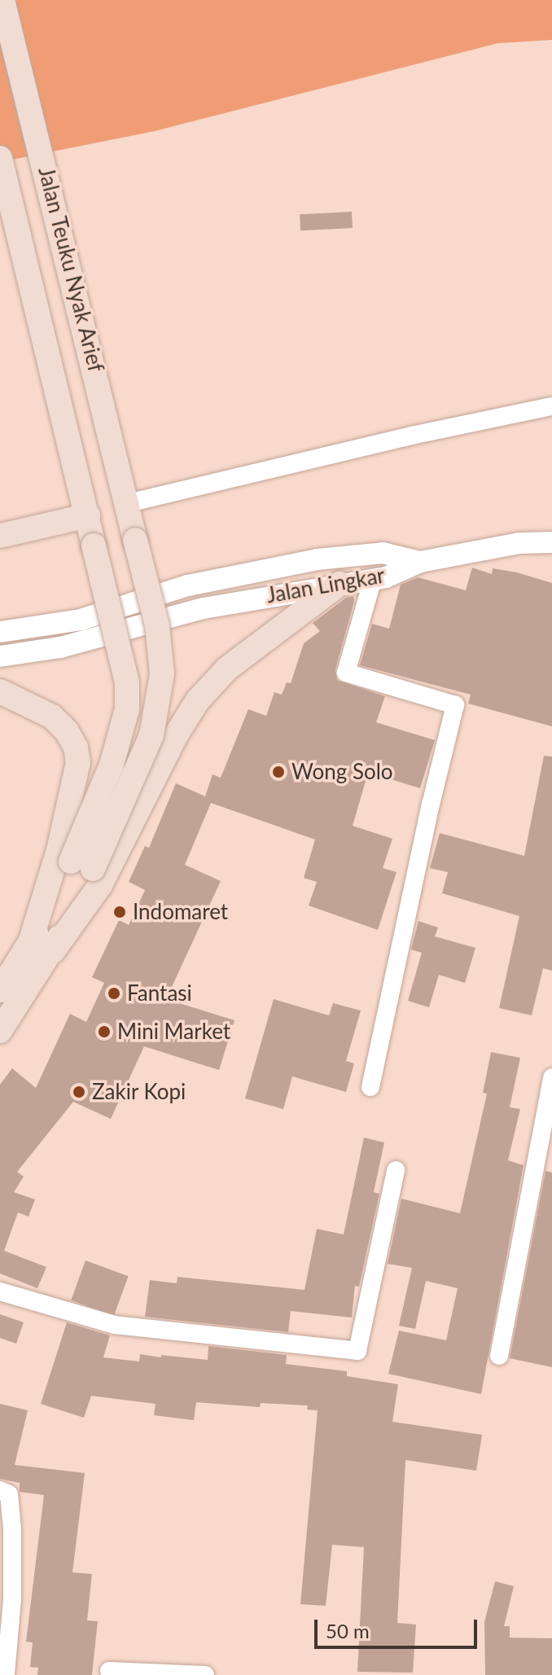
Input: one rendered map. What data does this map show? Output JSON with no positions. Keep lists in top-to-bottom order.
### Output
{
  "streets": {
    "main road": ["Jalan Teuku Nyak Arief"],
    "street": ["Jalan Lingkar"]
  },
  "places": [
    "Wong Solo",
    "Indomaret",
    "Fantasi",
    "Mini Market",
    "Zakir Kopi"
  ],
  "scale_bar": "50 m"
}
